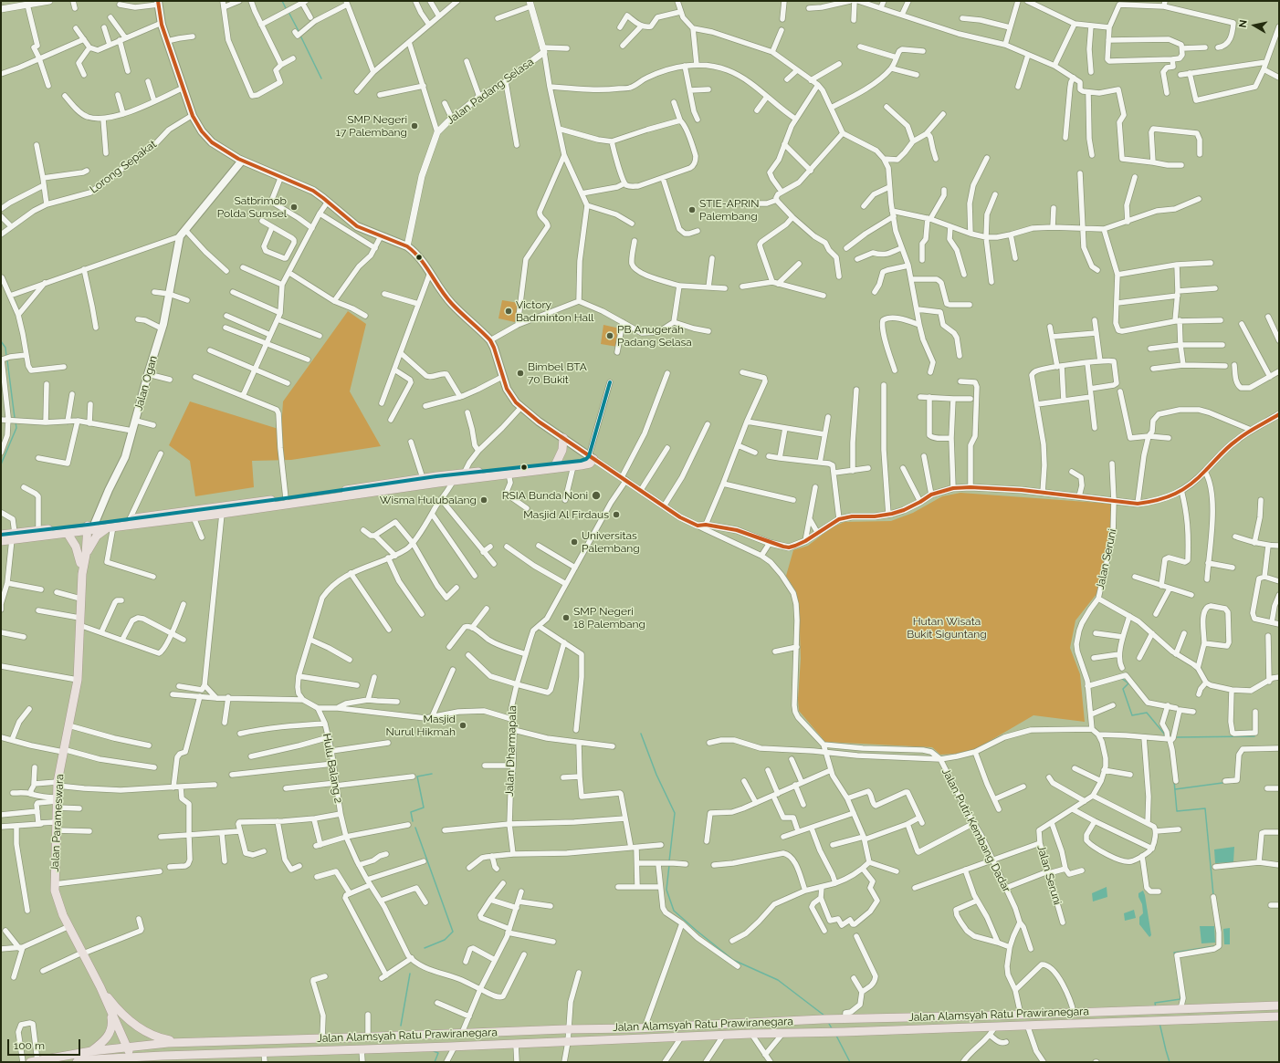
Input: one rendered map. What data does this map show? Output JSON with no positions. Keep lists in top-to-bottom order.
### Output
{
  "streets": {
    "highway": ["Jalan Parameswara", "Jalan Alamsyah Ratu Prawiranegara"],
    "main road": ["Jalan Ogan"],
    "street": [
      "Jalan Padang Selasa",
      "Lorong Sepakat",
      "Jalan Seruni",
      "Jalan Dharmapala",
      "Hulu Balang 2",
      "Jalan Putri Kembang Dadar"
    ]
  },
  "crossings": [
    ["Jalan Parameswara", "Jalan Alamsyah Ratu Prawiranegara"]
  ],
  "parks": ["Hutan Wisata Bukit Siguntang"],
  "places": [
    "SMP Negeri 17 Palembang",
    "Satbrimob Polda Sumsel",
    "STIE-APRIN Palembang",
    "Victory Badminton Hall",
    "PB Anugerah Padang Selasa",
    "Bimbel BTA 70 Bukit",
    "RSIA Bunda Noni",
    "Wisma Hulubalang",
    "Masjid Al Firdaus",
    "Universitas Palembang",
    "SMP Negeri 18 Palembang",
    "Masjid Nurul Hikmah"
  ],
  "scale_bar": "100 m",
  "north": "left"
}
